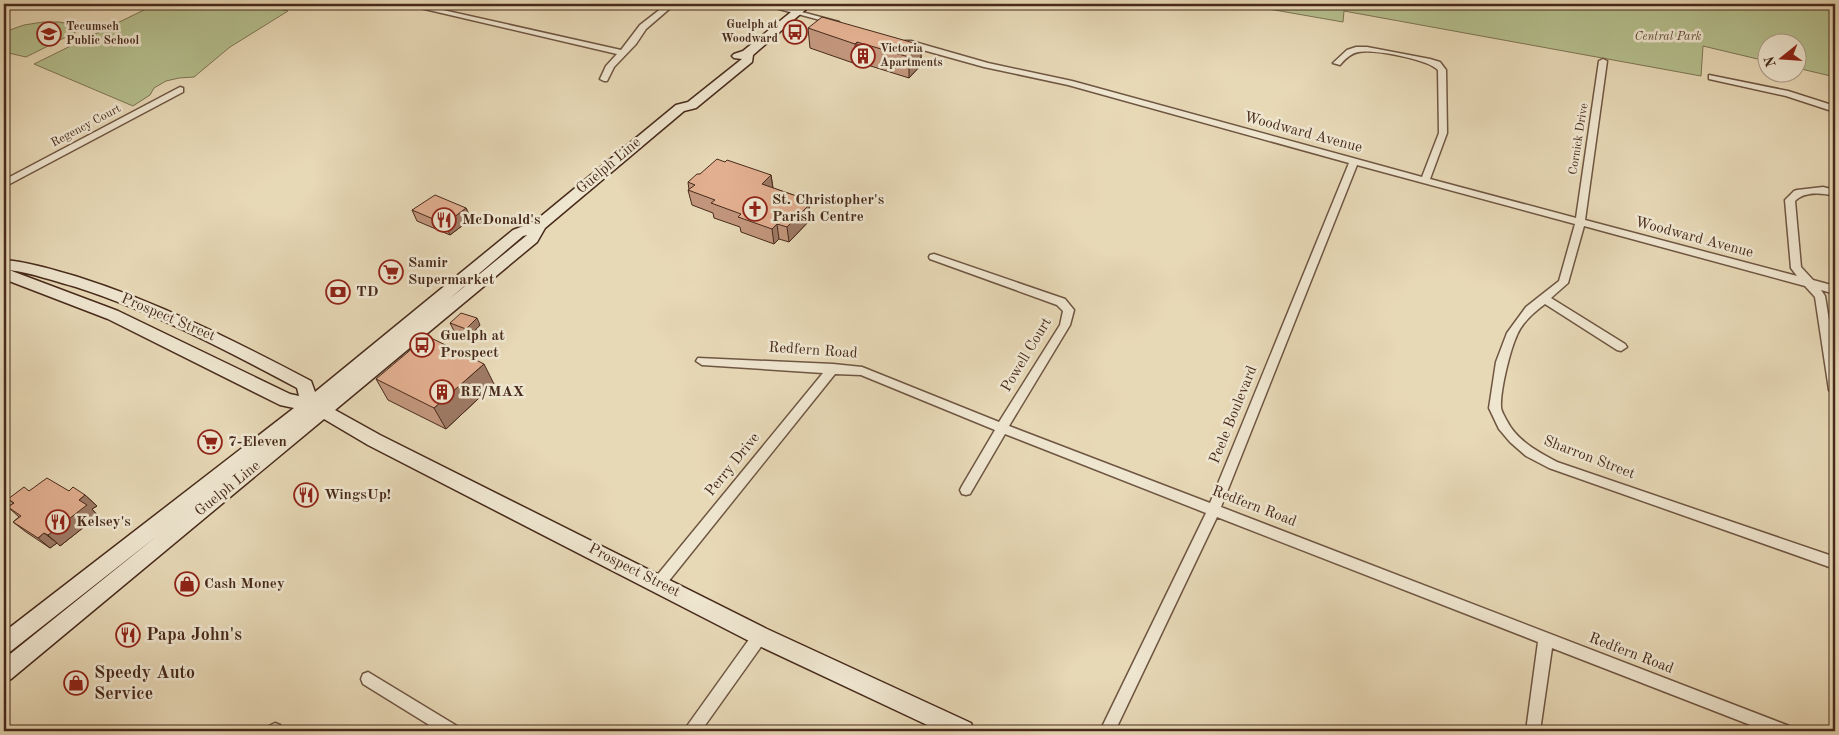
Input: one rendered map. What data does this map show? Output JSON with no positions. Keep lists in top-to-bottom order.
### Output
{
  "streets": {
    "street": [
      "Regency Court",
      "Woodward Avenue",
      "Cornick Drive",
      "Guelph Line",
      "Prospect Street",
      "Redfern Road",
      "Powell Court",
      "Peele Boulevard",
      "Sharron Street",
      "Perry Drive"
    ]
  },
  "crossings": [
    ["Woodward Avenue", "Cornick Drive"],
    ["Woodward Avenue", "Peele Boulevard"],
    ["Woodward Avenue", "Sharron Street"],
    ["Cornick Drive", "Sharron Street"],
    ["Guelph Line", "Prospect Street"],
    ["Prospect Street", "Perry Drive"],
    ["Redfern Road", "Powell Court"],
    ["Redfern Road", "Peele Boulevard"],
    ["Redfern Road", "Perry Drive"]
  ],
  "parks": ["Central Park"],
  "places": {
    "bus stop": ["Guelph at Woodward", "Guelph at Prospect"],
    "school or university": ["Tecumseh Public School"],
    "building": ["Victoria Apartments", "RE/MAX"],
    "church": ["St. Christopher's Parish Centre"],
    "restaurant": [
      "McDonald's",
      "WingsUp!",
      "Kelsey's",
      "Papa John's"
    ],
    "supermarket": ["Samir Supermarket", "7-Eleven"],
    "bank": ["TD"],
    "shop": ["Cash Money", "Speedy Auto Service"]
  },
  "north": "left"
}
